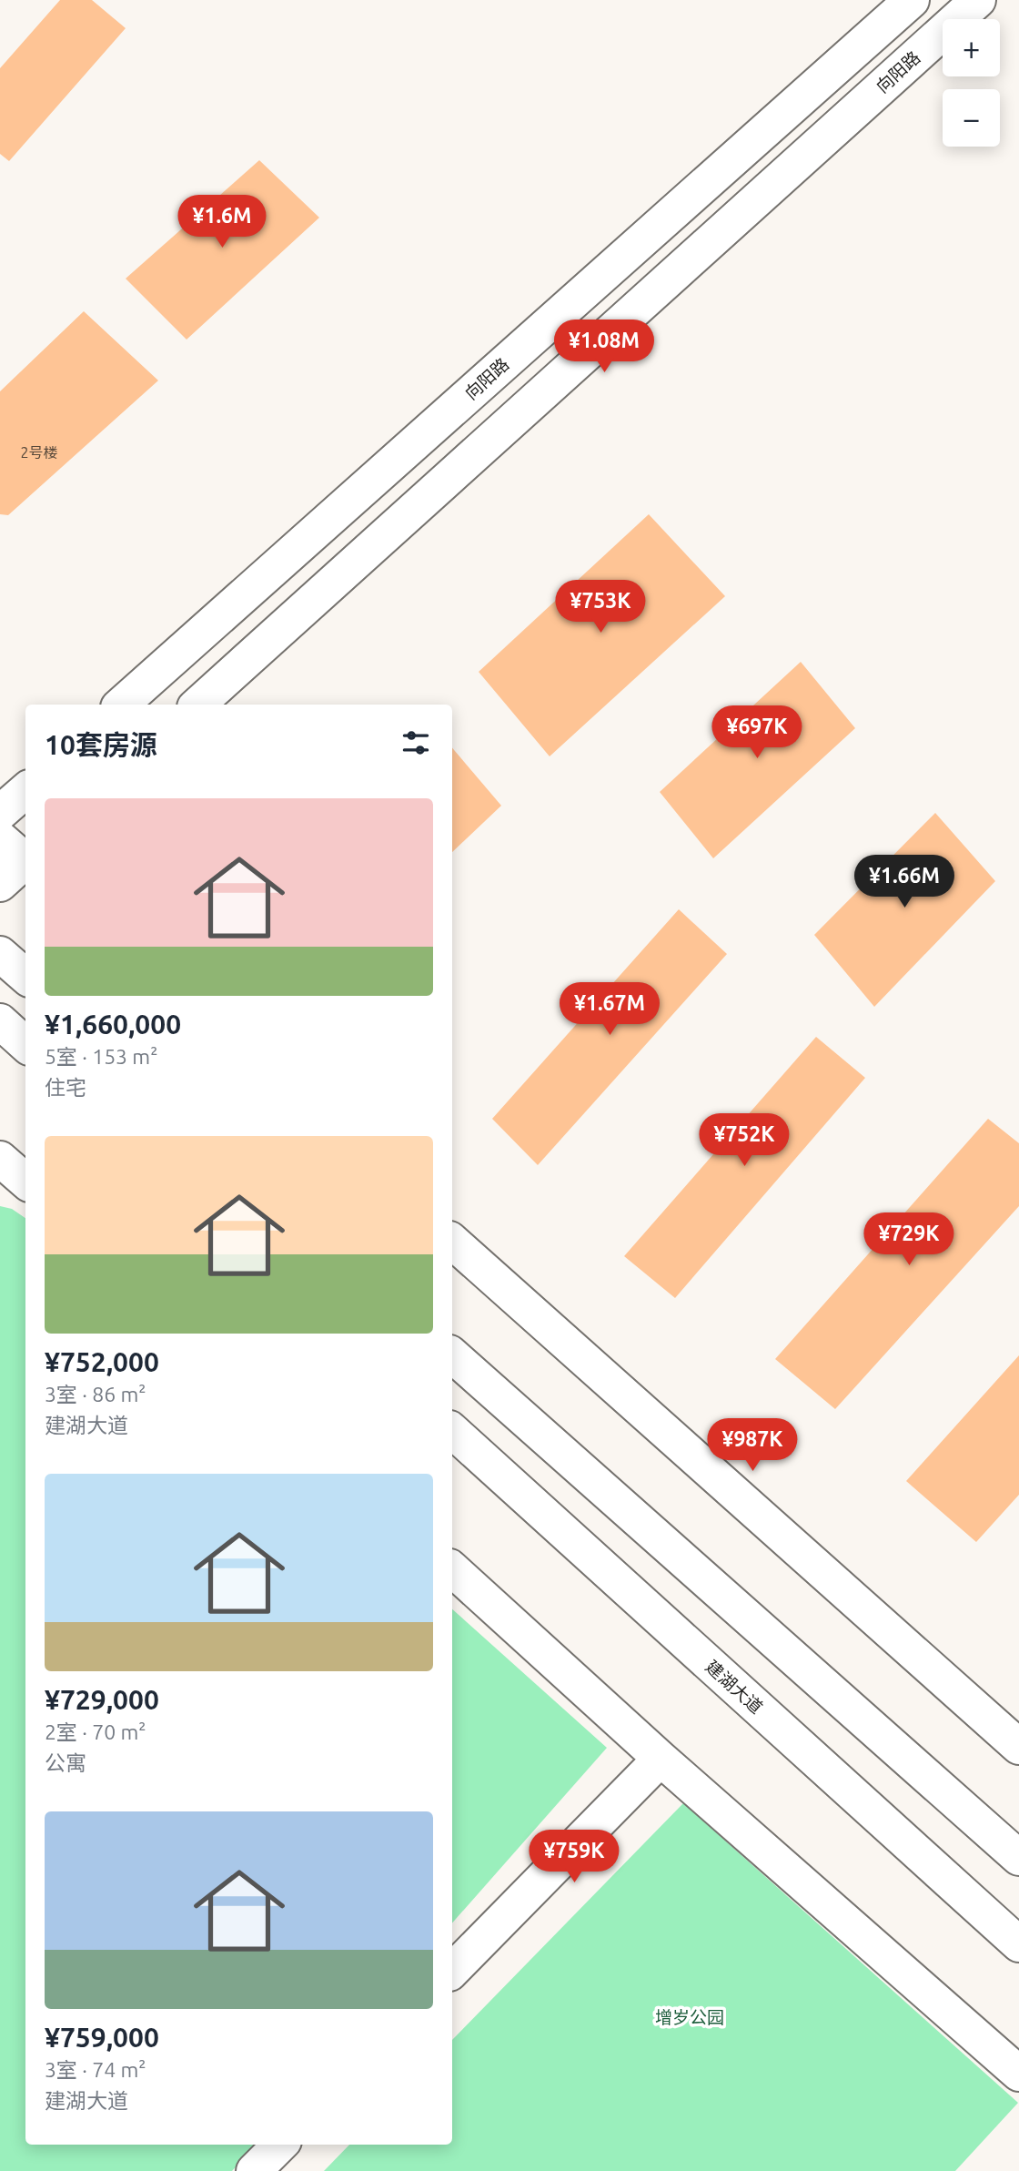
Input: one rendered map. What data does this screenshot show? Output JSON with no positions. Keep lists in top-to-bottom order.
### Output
{
  "streets": {
    "street": ["向阳路", "建湖大道"]
  },
  "parks": ["增岁公园"],
  "house_numbers": ["2号楼"],
  "page": {
    "map_buttons": ["+", "−"],
    "price": [
      "¥1.6M",
      "¥1.08M",
      "¥753K",
      "¥697K",
      "¥1.66M",
      "¥1.67M",
      "¥752K",
      "¥729K",
      "¥987K",
      "¥759K"
    ],
    "heading": "10套房源",
    "list": [
      {
        "name": "¥1,660,000",
        "note": "5室 · 153 m² · 住宅"
      },
      {
        "name": "¥752,000",
        "note": "3室 · 86 m² · 建湖大道"
      },
      {
        "name": "¥729,000",
        "note": "2室 · 70 m² · 公寓"
      },
      {
        "name": "¥759,000",
        "note": "3室 · 74 m² · 建湖大道"
      }
    ]
  }
}
